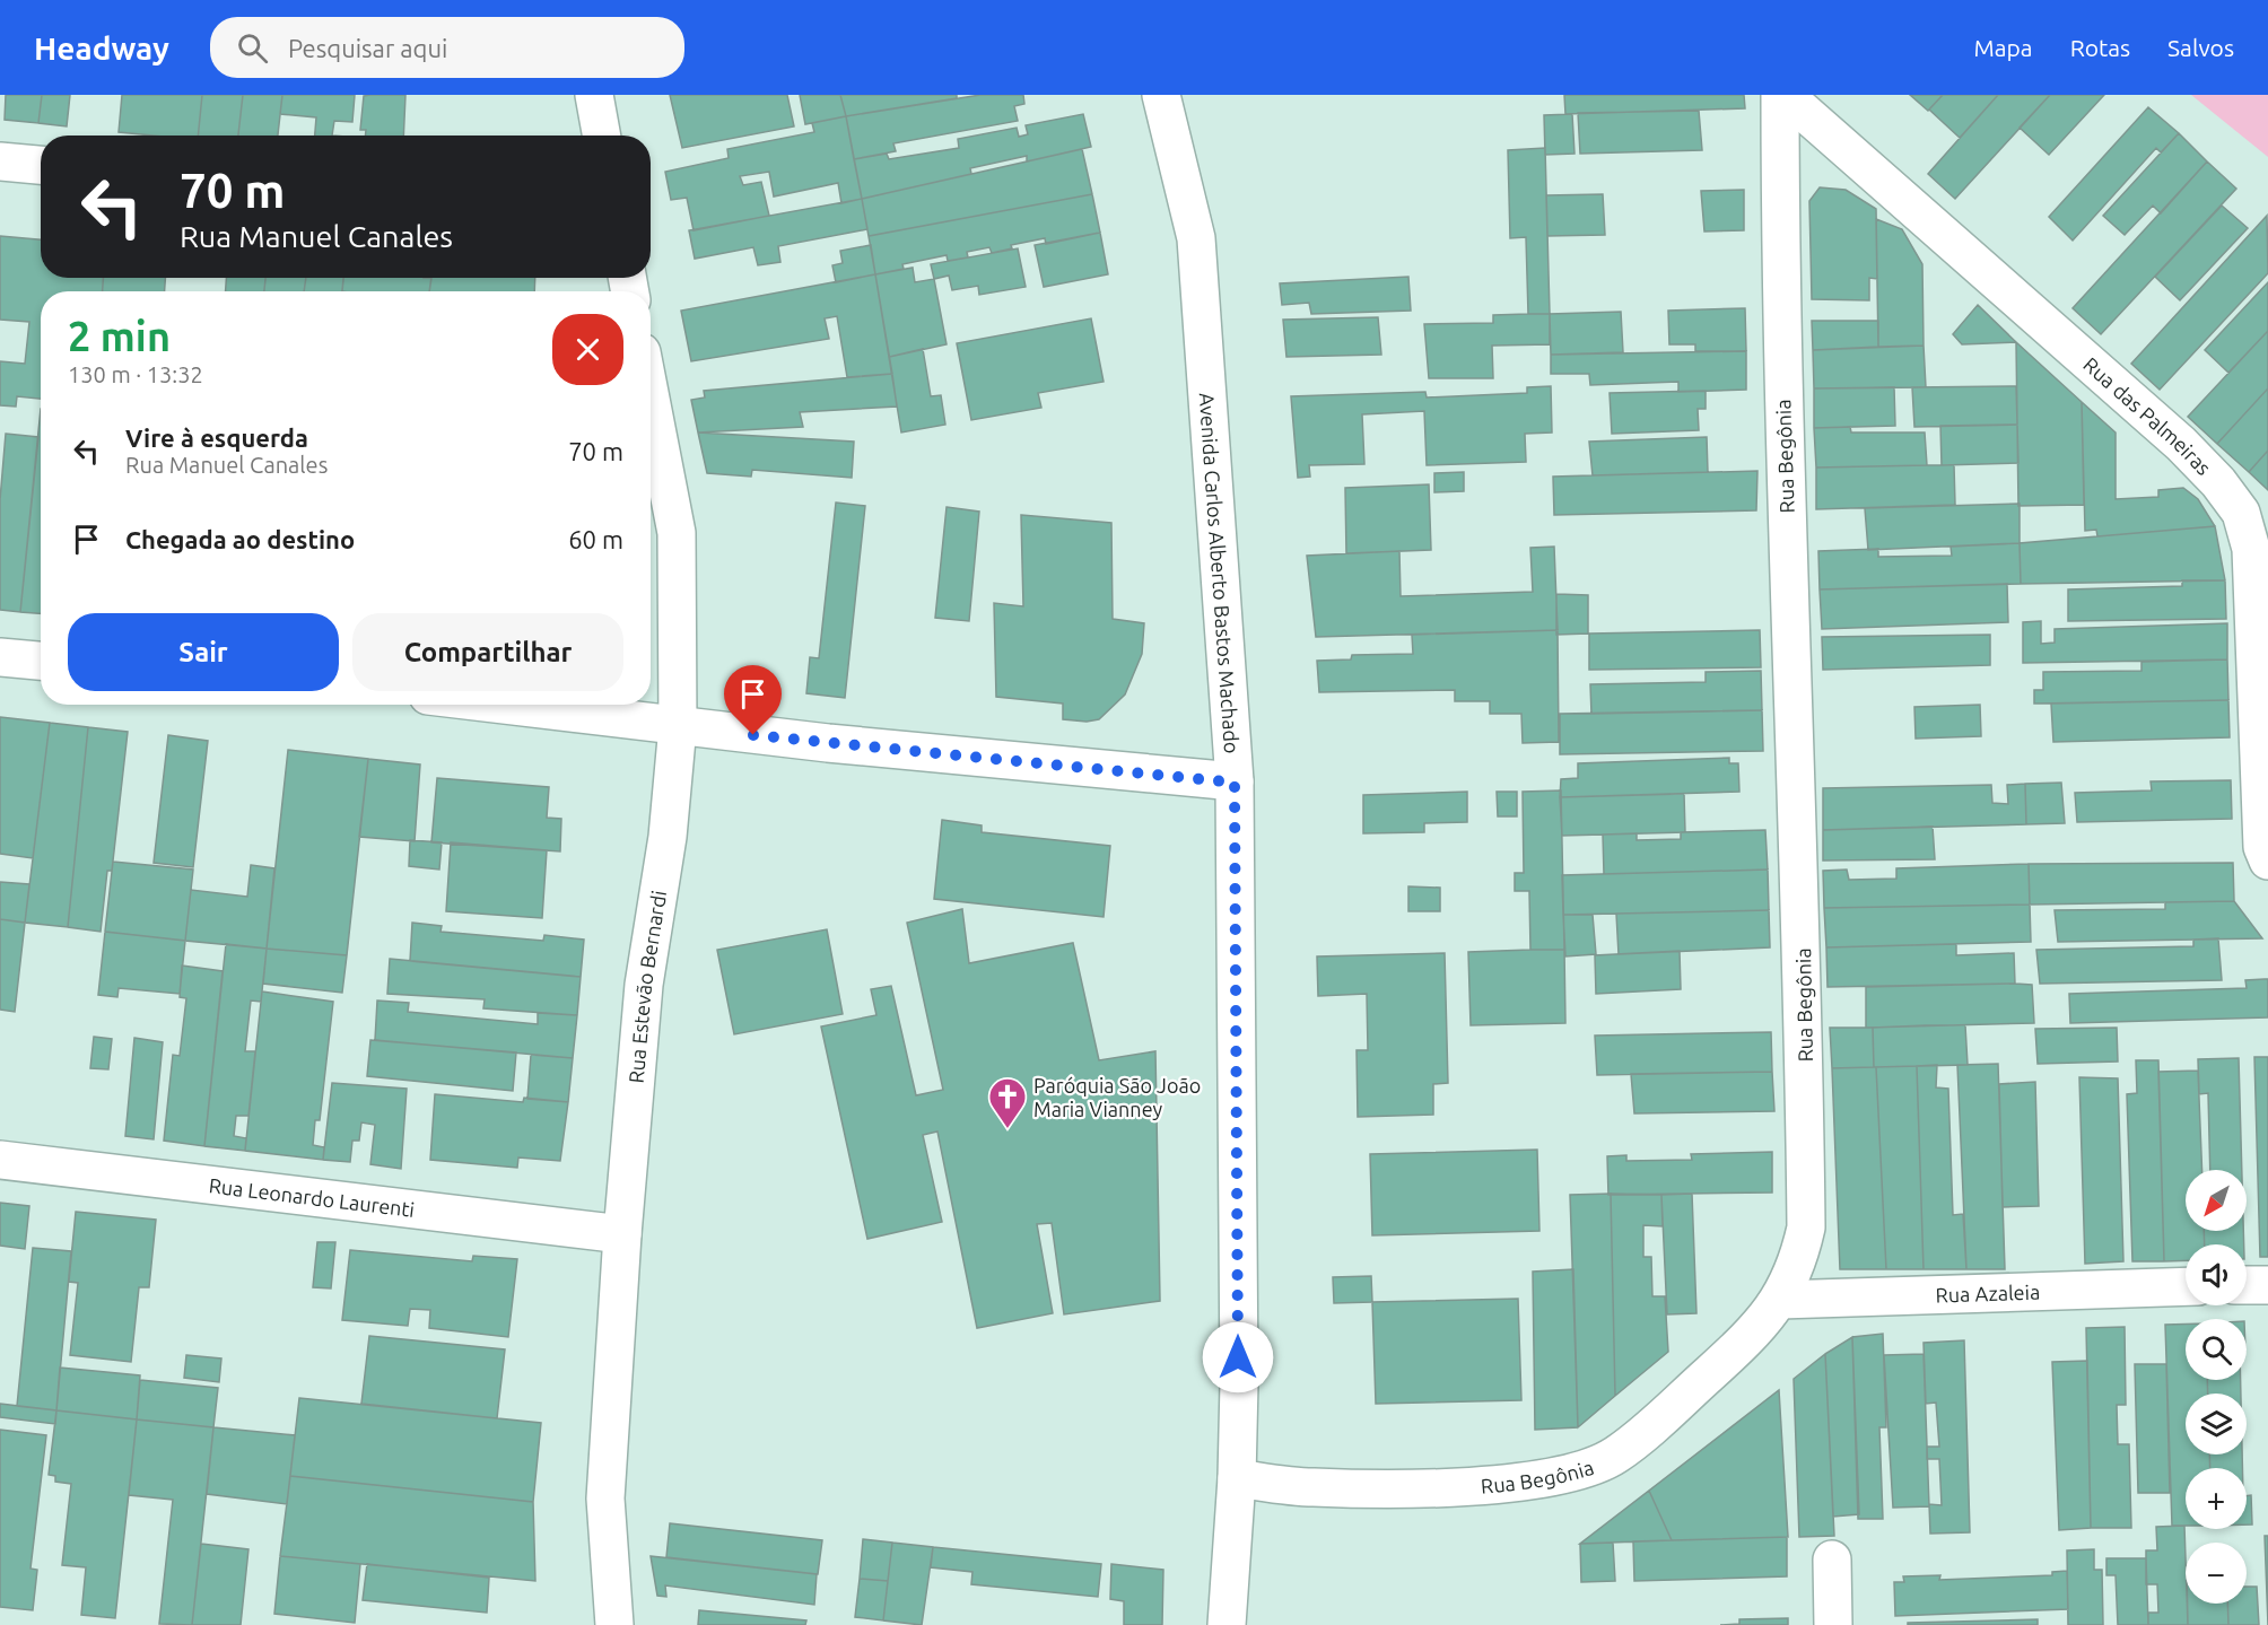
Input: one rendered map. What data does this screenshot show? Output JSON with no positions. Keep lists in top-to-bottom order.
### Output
{
  "streets": {
    "street": [
      "Rua das Palmeiras",
      "Rua Begônia",
      "Avenida Carlos Alberto Bastos Machado",
      "Rua Estevão Bernardi",
      "Rua Leonardo Laurenti",
      "Rua Azaleia"
    ]
  },
  "crossings": [
    ["Rua Begônia", "Avenida Carlos Alberto Bastos Machado"],
    ["Rua Begônia", "Rua Azaleia"],
    ["Rua Estevão Bernardi", "Rua Leonardo Laurenti"]
  ],
  "places": {
    "church": ["Paróquia São João Maria Vianney"]
  },
  "north": "bottom left",
  "page": {
    "header": "Headway",
    "search": "Pesquisar aqui",
    "nav": ["Mapa", "Rotas", "Salvos"],
    "turn": ["70 m", "Rua Manuel Canales"],
    "heading": ["2 min", "130 m · 13:32"],
    "list": [
      {
        "name": "Vire à esquerda",
        "note": "Rua Manuel Canales",
        "value": "70 m"
      },
      {
        "name": "Chegada ao destino",
        "value": "60 m"
      }
    ],
    "buttons": ["Sair", "Compartilhar"],
    "map_buttons": ["+", "−"]
  }
}
